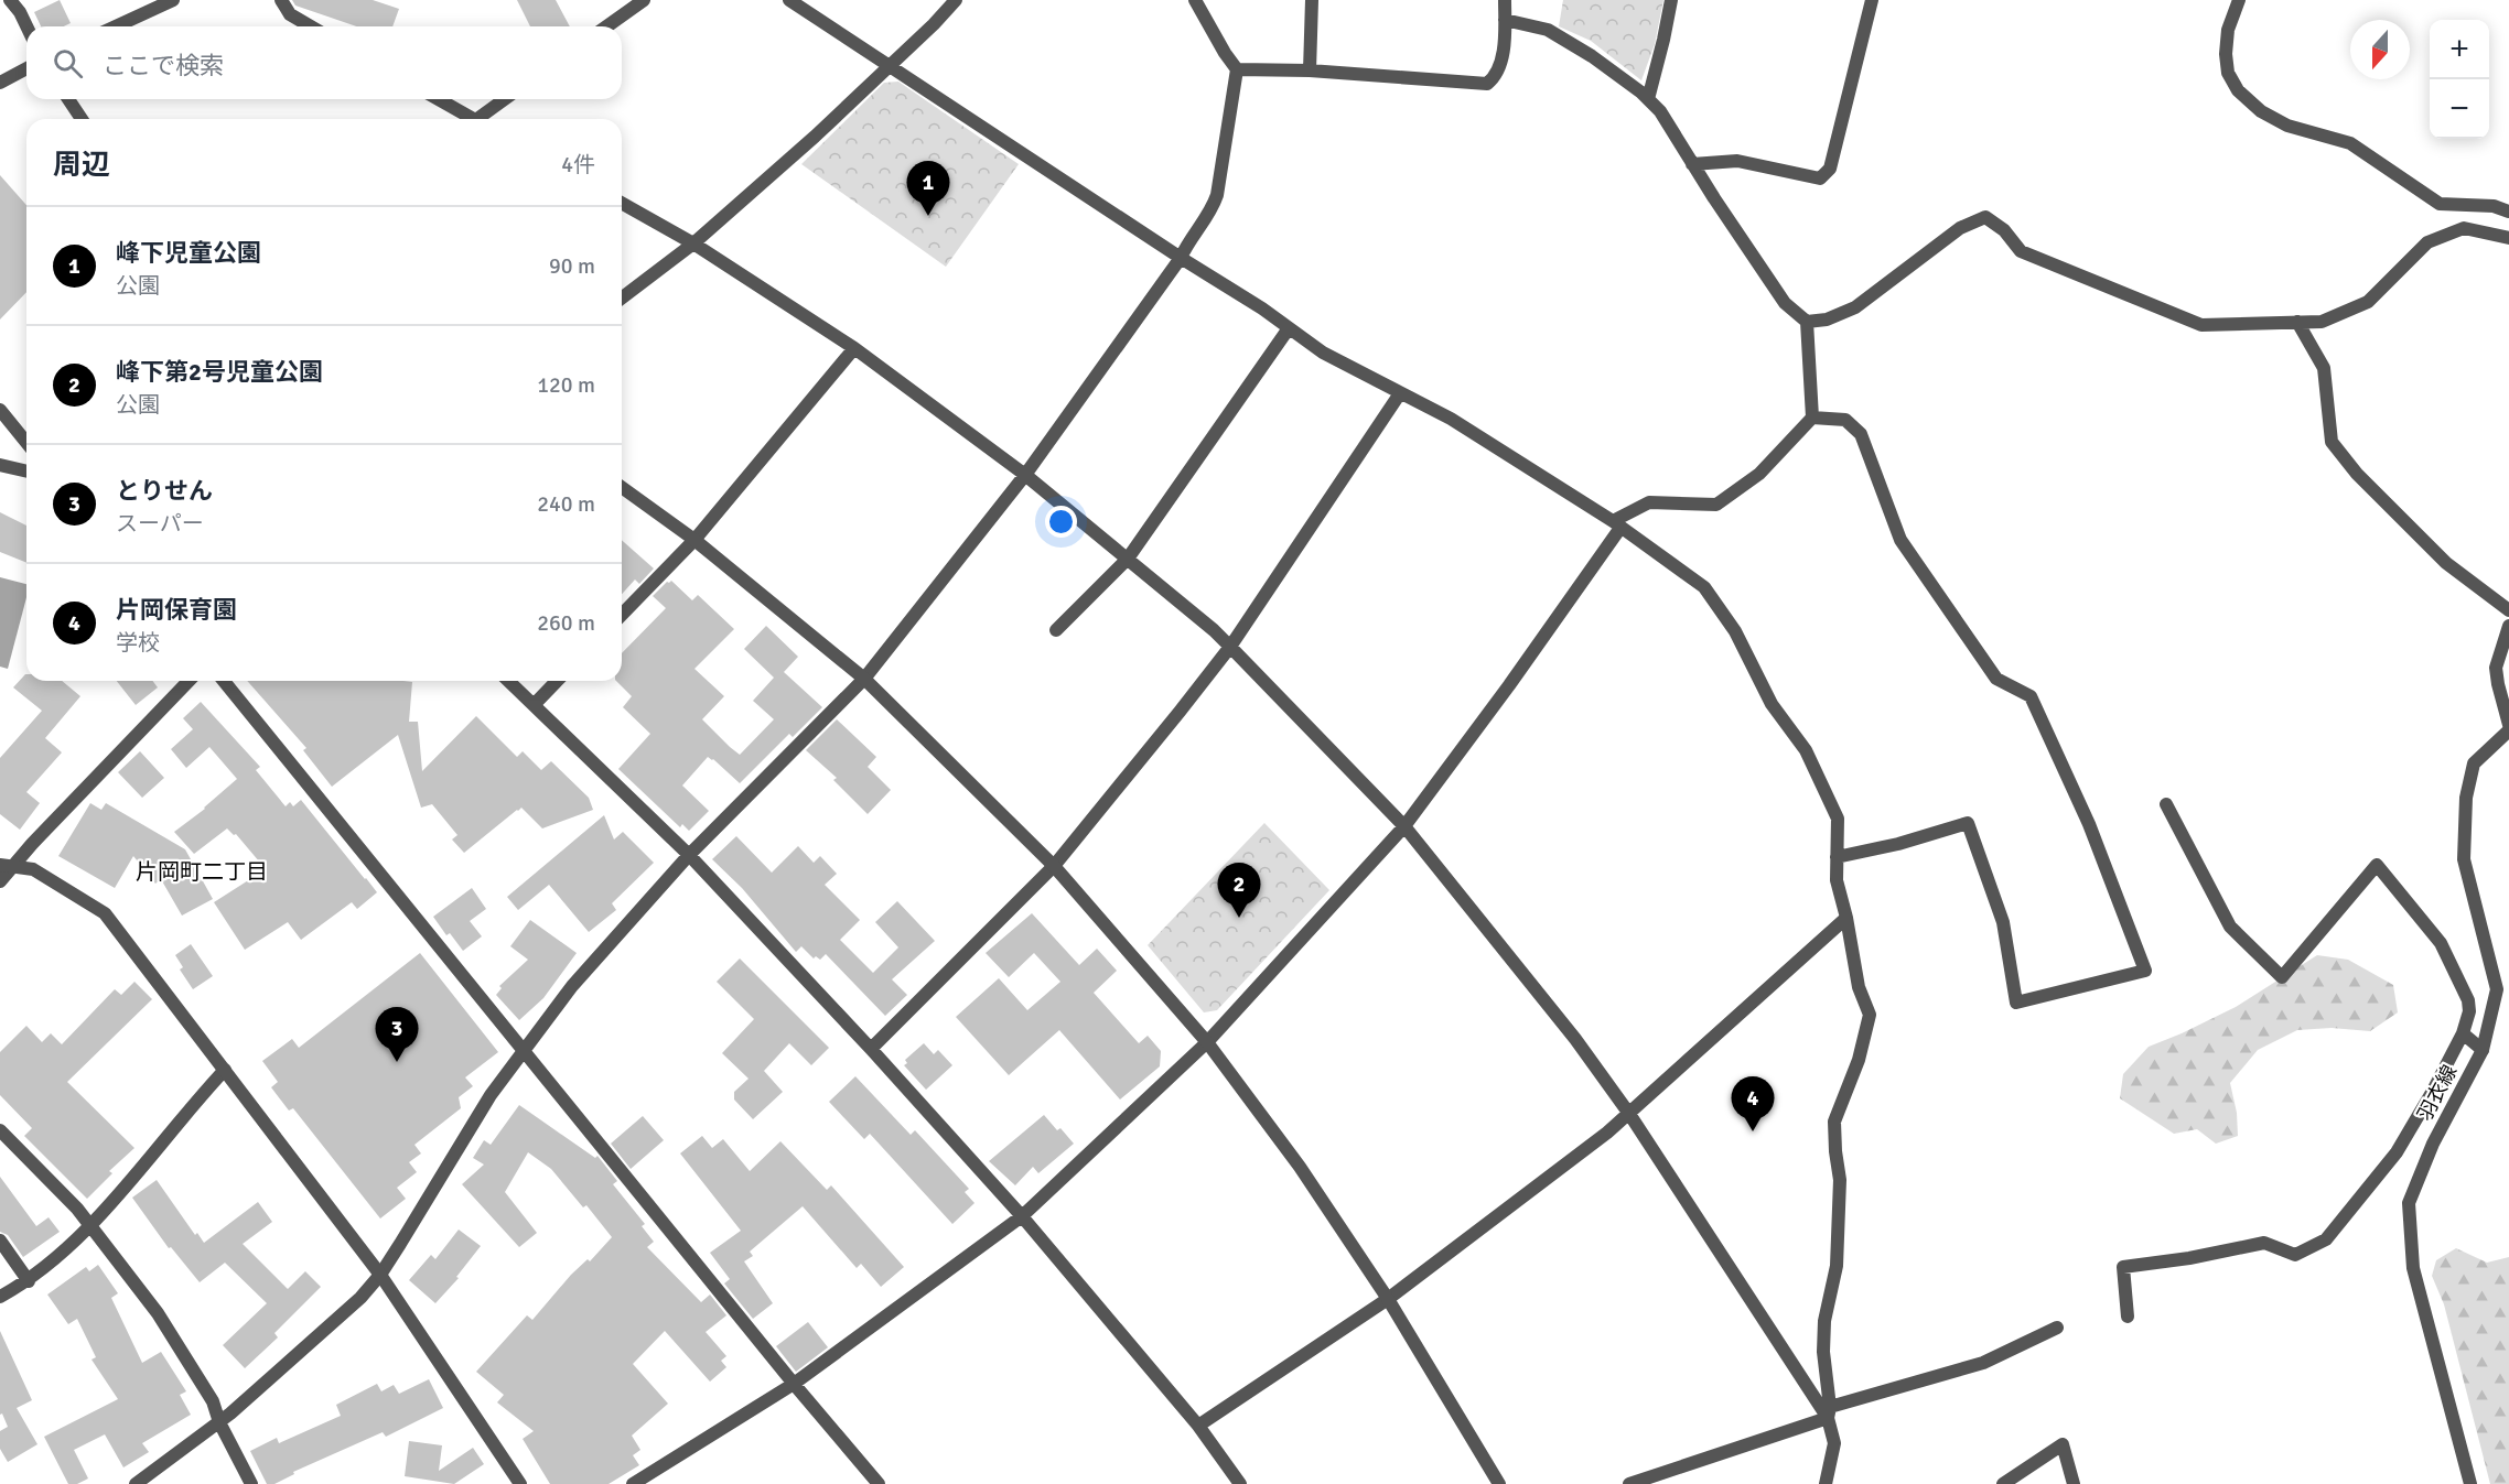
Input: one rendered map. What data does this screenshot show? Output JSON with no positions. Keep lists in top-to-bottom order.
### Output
{
  "streets": {
    "street": ["羽衣線"]
  },
  "districts": ["片岡町二丁目"],
  "north": "bottom",
  "page": {
    "map_buttons": ["+", "−"],
    "search": "ここで検索",
    "heading": ["周辺", "4件"],
    "pins": [
      "1",
      "2",
      "3",
      "4"
    ],
    "list": [
      {
        "mark": "1",
        "name": "峰下児童公園",
        "note": "公園",
        "value": "90 m"
      },
      {
        "mark": "2",
        "name": "峰下第2号児童公園",
        "note": "公園",
        "value": "120 m"
      },
      {
        "mark": "3",
        "name": "とりせん",
        "note": "スーパー",
        "value": "240 m"
      },
      {
        "mark": "4",
        "name": "片岡保育園",
        "note": "学校",
        "value": "260 m"
      }
    ]
  }
}
